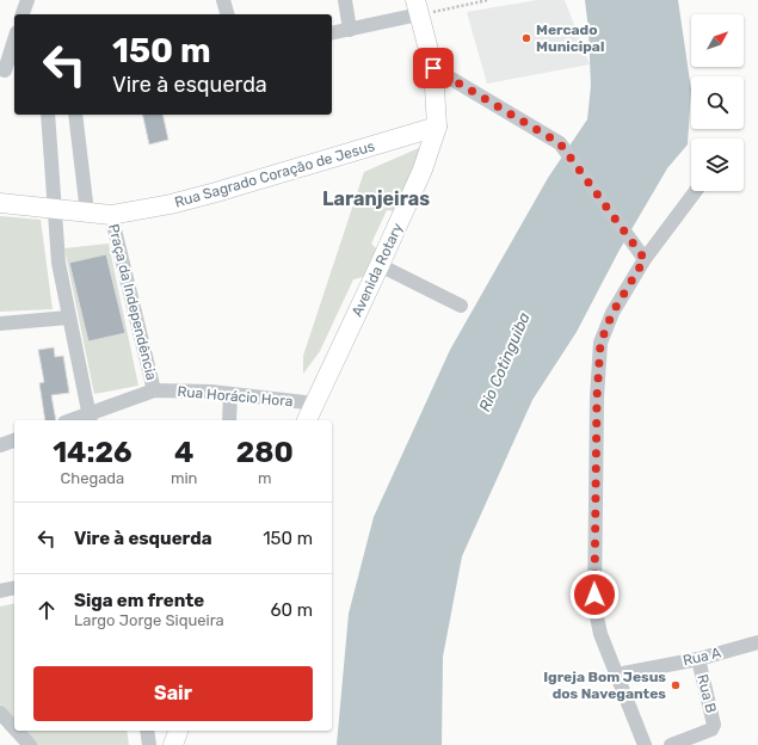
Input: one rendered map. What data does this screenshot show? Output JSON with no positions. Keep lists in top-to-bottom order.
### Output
{
  "streets": {
    "street": [
      "Rua Sagrado Coração de Jesus",
      "Avenida Rotary",
      "Praça da Independência",
      "Rua Horácio Hora",
      "Rua A",
      "Rua B"
    ]
  },
  "crossings": [
    ["Rua Sagrado Coração de Jesus", "Avenida Rotary"],
    ["Rua Sagrado Coração de Jesus", "Praça da Independência"],
    ["Avenida Rotary", "Rua Horácio Hora"],
    ["Praça da Independência", "Rua Horácio Hora"],
    ["Rua A", "Rua B"]
  ],
  "districts": ["Laranjeiras"],
  "water": ["Rio Cotinguiba"],
  "places": ["Mercado Municipal", "Igreja Bom Jesus dos Navegantes"],
  "north": "top right",
  "page": {
    "turn": ["150 m", "Vire à esquerda"],
    "eta": [
      "14:26",
      "Chegada",
      "4",
      "min",
      "280",
      "m"
    ],
    "list": [
      {
        "name": "Vire à esquerda",
        "value": "150 m"
      },
      {
        "name": "Siga em frente",
        "note": "Largo Jorge Siqueira",
        "value": "60 m"
      }
    ],
    "buttons": "Sair"
  }
}
